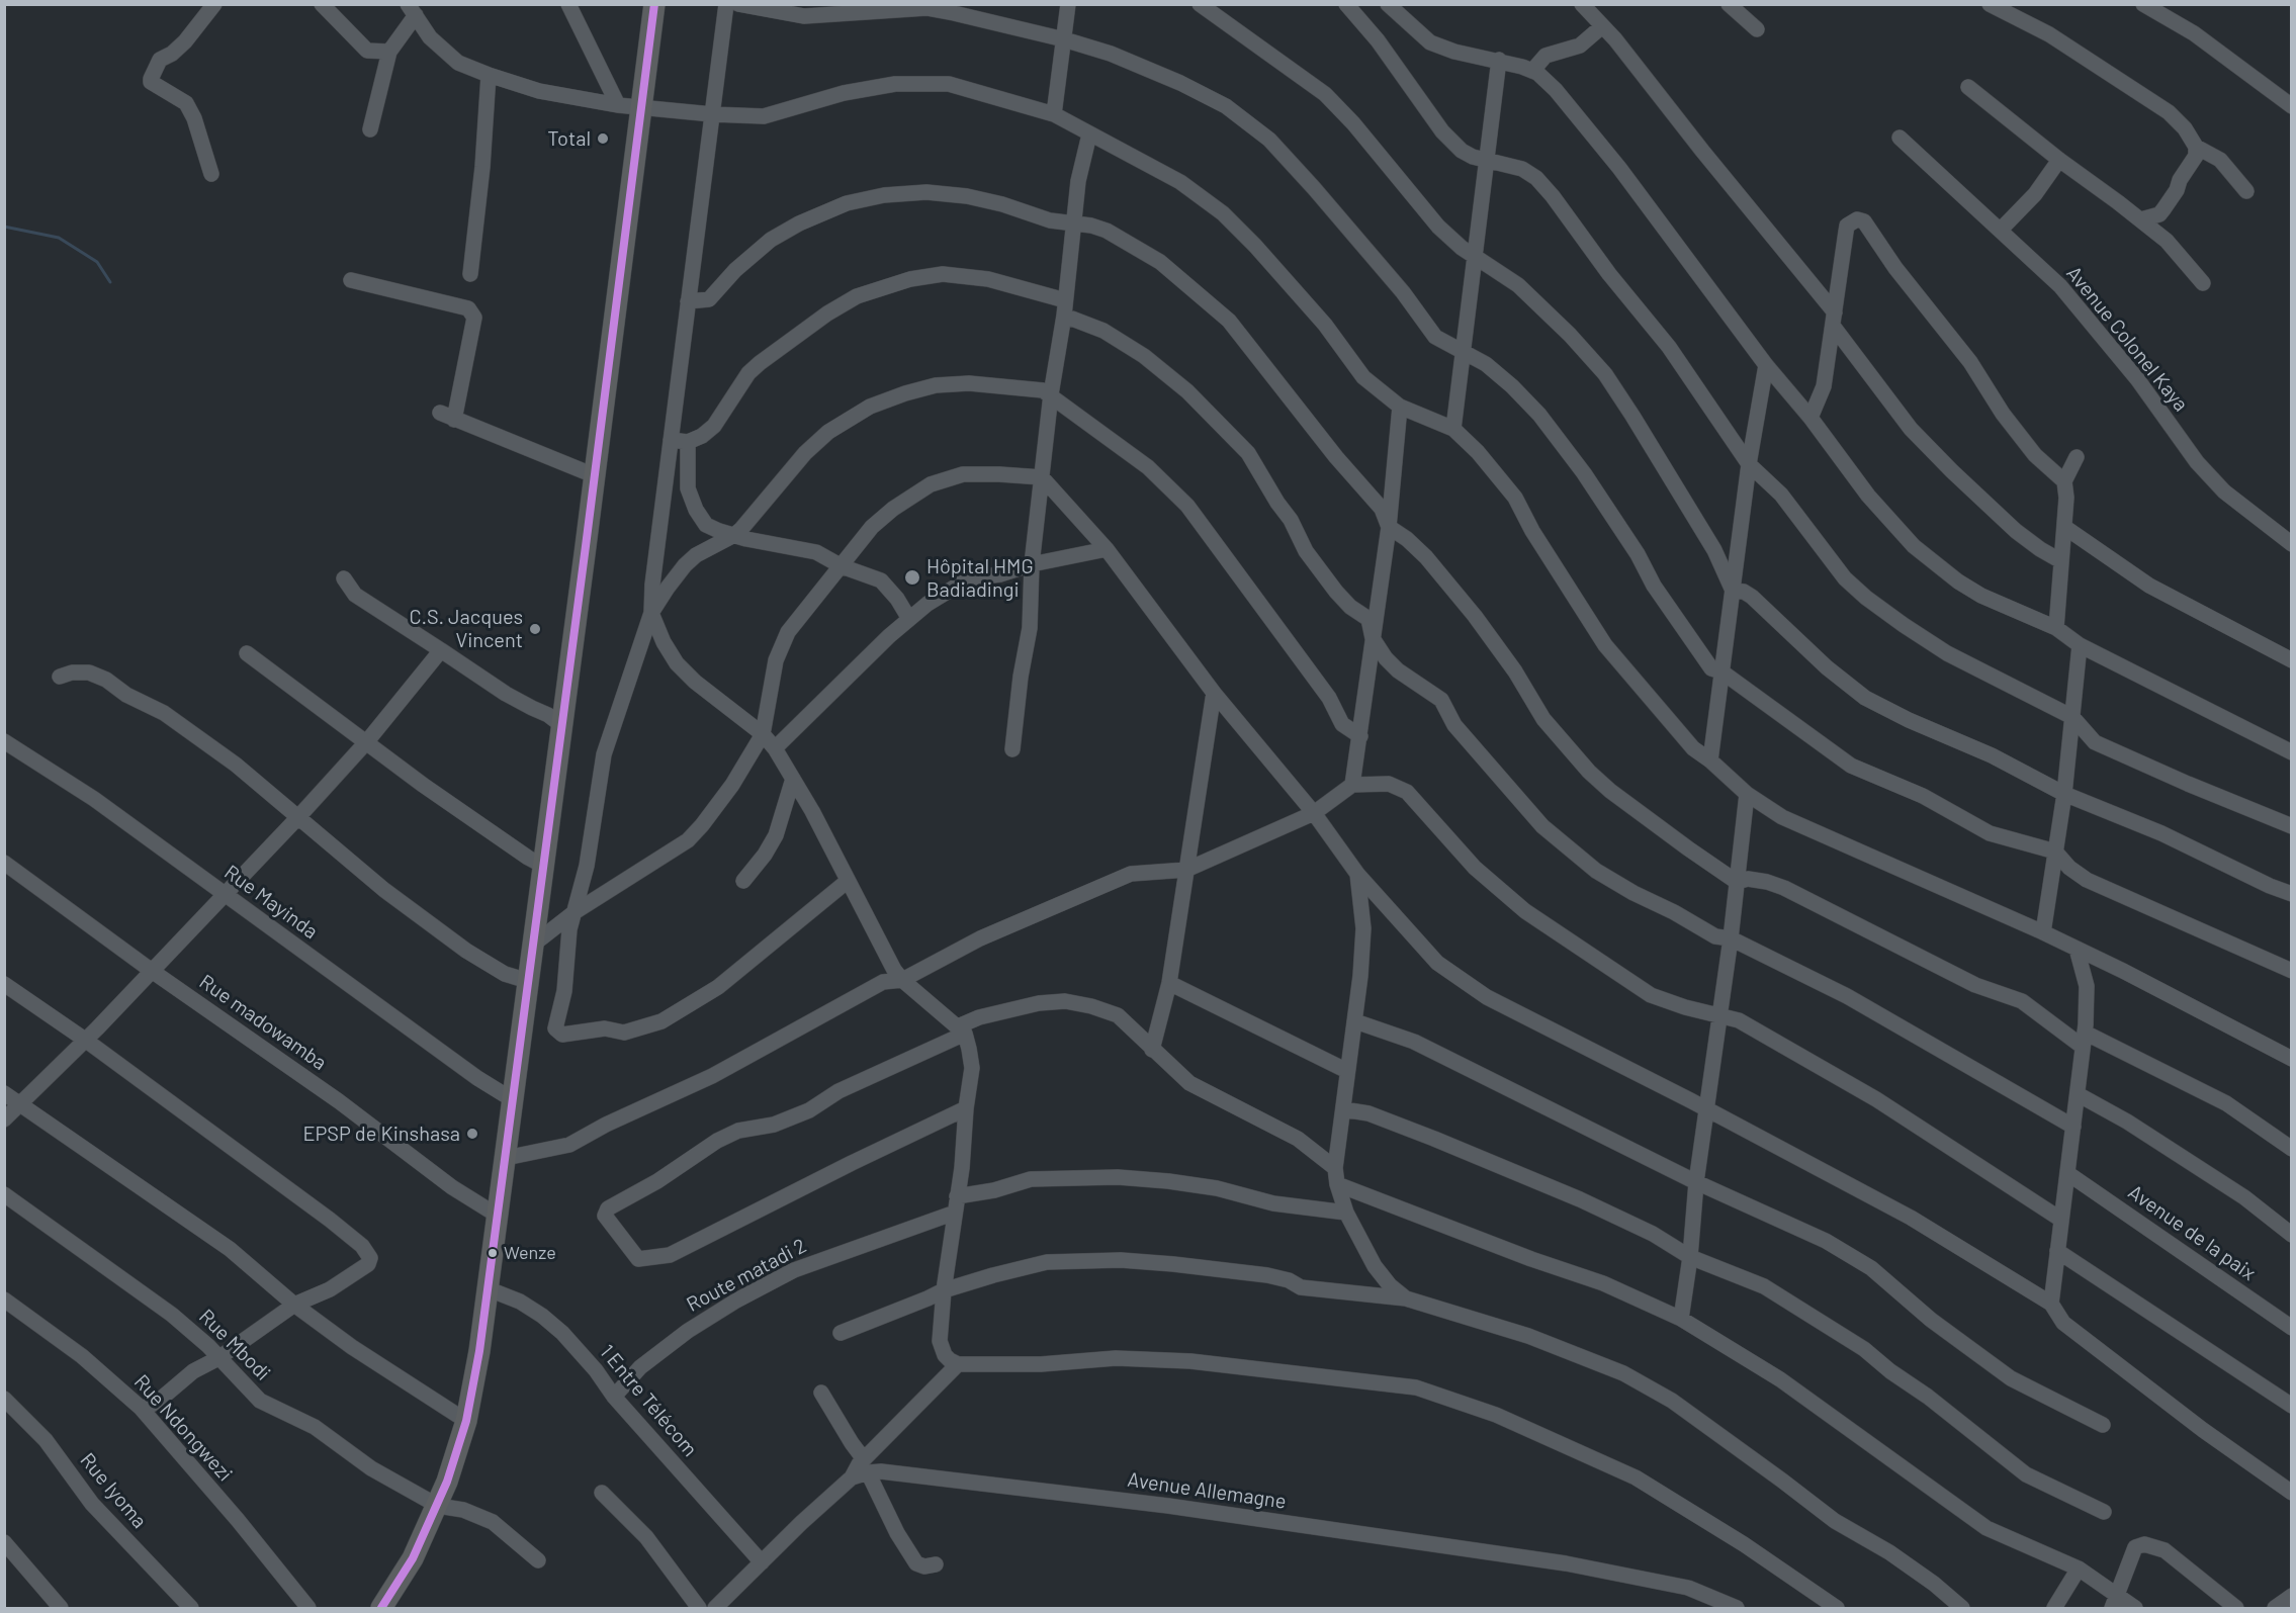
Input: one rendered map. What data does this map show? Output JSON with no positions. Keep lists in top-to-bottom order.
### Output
{
  "streets": {
    "street": [
      "Avenue Colonel Kaya",
      "Rue Mayinda",
      "Rue madowamba",
      "Avenue de la paix",
      "Route matadi 2",
      "Rue Mbodi",
      "1 Entre Télécom",
      "Rue Ndongwezi",
      "Rue Iyoma",
      "Avenue Allemagne"
    ]
  },
  "crossings": [
    ["Route matadi 2", "1 Entre Télécom"],
    ["1 Entre Télécom", "Avenue Allemagne"]
  ],
  "places": [
    "Total",
    "Hôpital HMG Badiadingi",
    "C.S. Jacques Vincent",
    "EPSP de Kinshasa",
    "Wenze"
  ]
}
